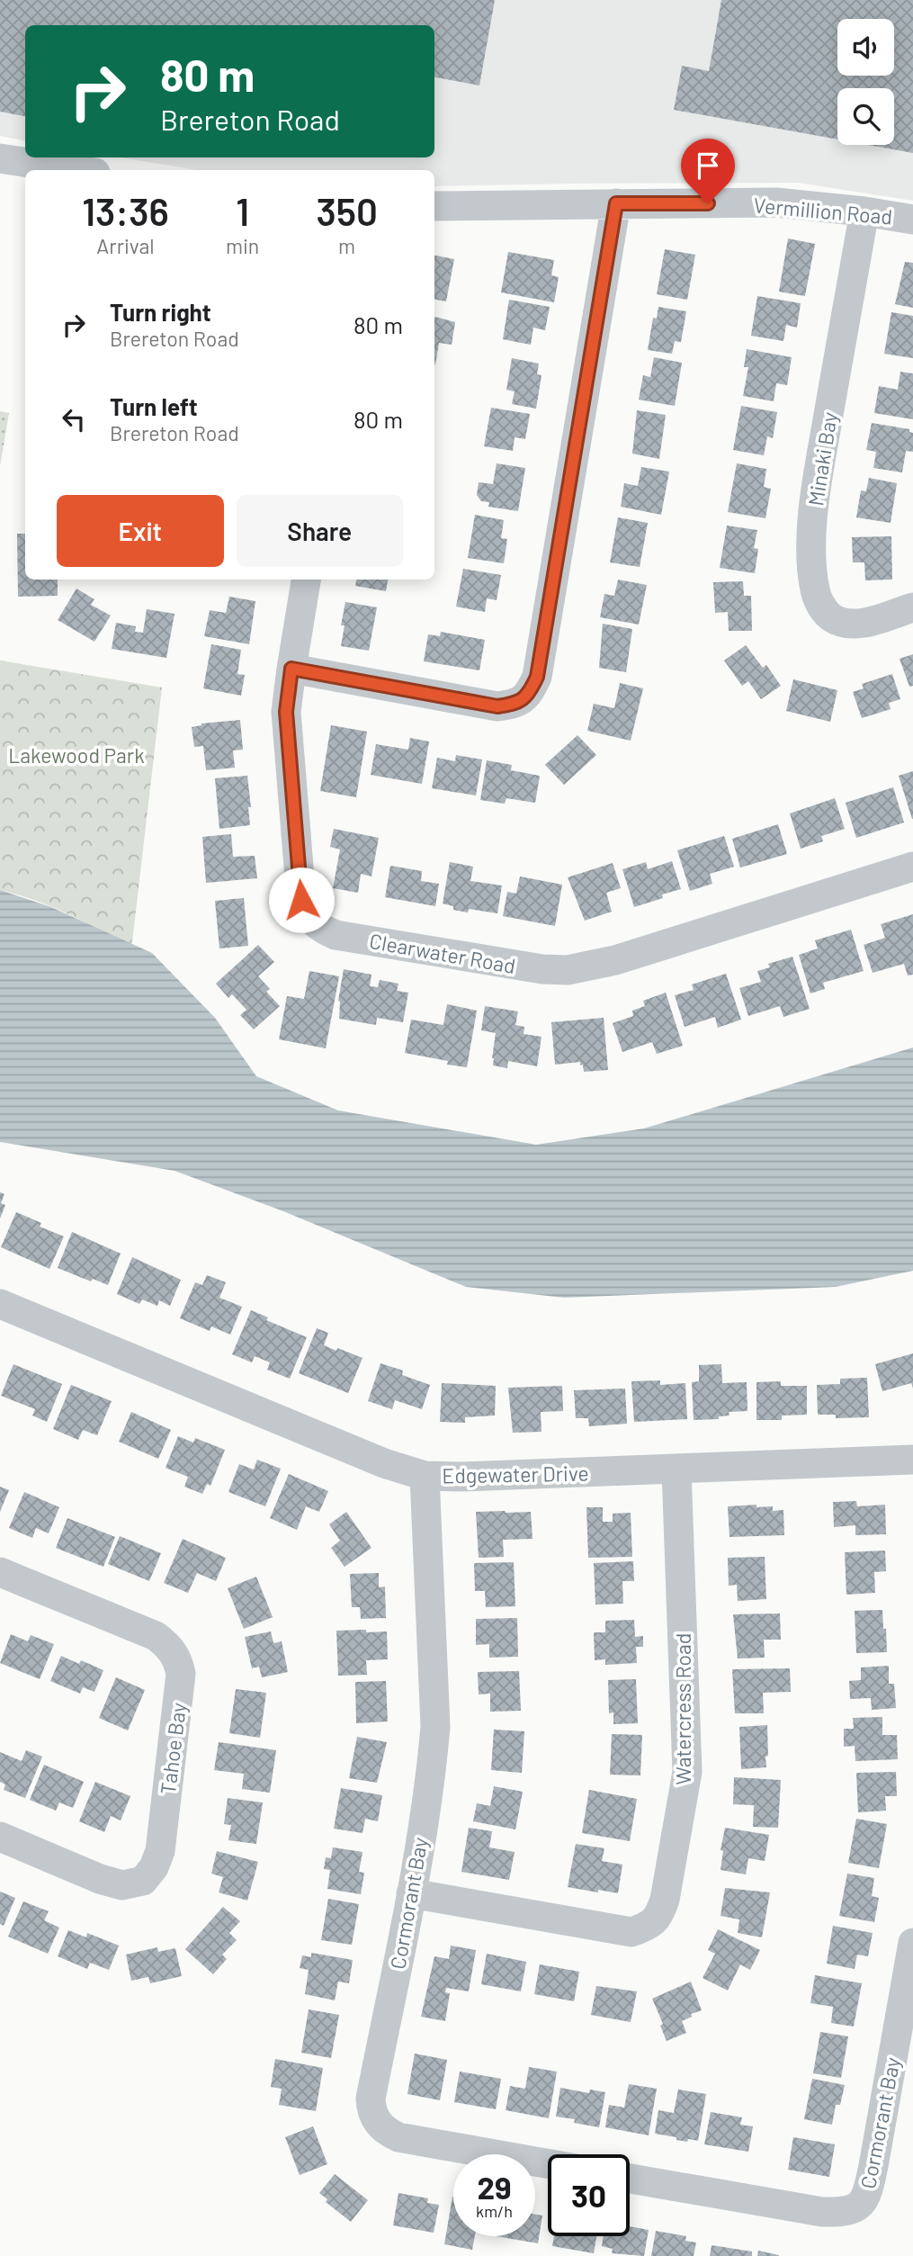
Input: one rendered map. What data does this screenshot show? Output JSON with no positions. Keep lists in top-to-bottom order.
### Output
{
  "streets": {
    "street": [
      "Vermillion Road",
      "Minaki Bay",
      "Clearwater Road",
      "Edgewater Drive",
      "Watercress Road",
      "Tahoe Bay",
      "Cormorant Bay"
    ]
  },
  "crossings": [
    ["Vermillion Road", "Minaki Bay"],
    ["Edgewater Drive", "Watercress Road"],
    ["Edgewater Drive", "Cormorant Bay"],
    ["Watercress Road", "Cormorant Bay"]
  ],
  "parks": ["Lakewood Park"],
  "page": {
    "turn": ["80 m", "Brereton Road"],
    "eta": [
      "13:36",
      "Arrival",
      "1",
      "min",
      "350",
      "m"
    ],
    "list": [
      {
        "name": "Turn right",
        "note": "Brereton Road",
        "value": "80 m"
      },
      {
        "name": "Turn left",
        "note": "Brereton Road",
        "value": "80 m"
      }
    ],
    "buttons": ["Exit", "Share"],
    "speed": "29 km/h",
    "limit": "30"
  }
}
